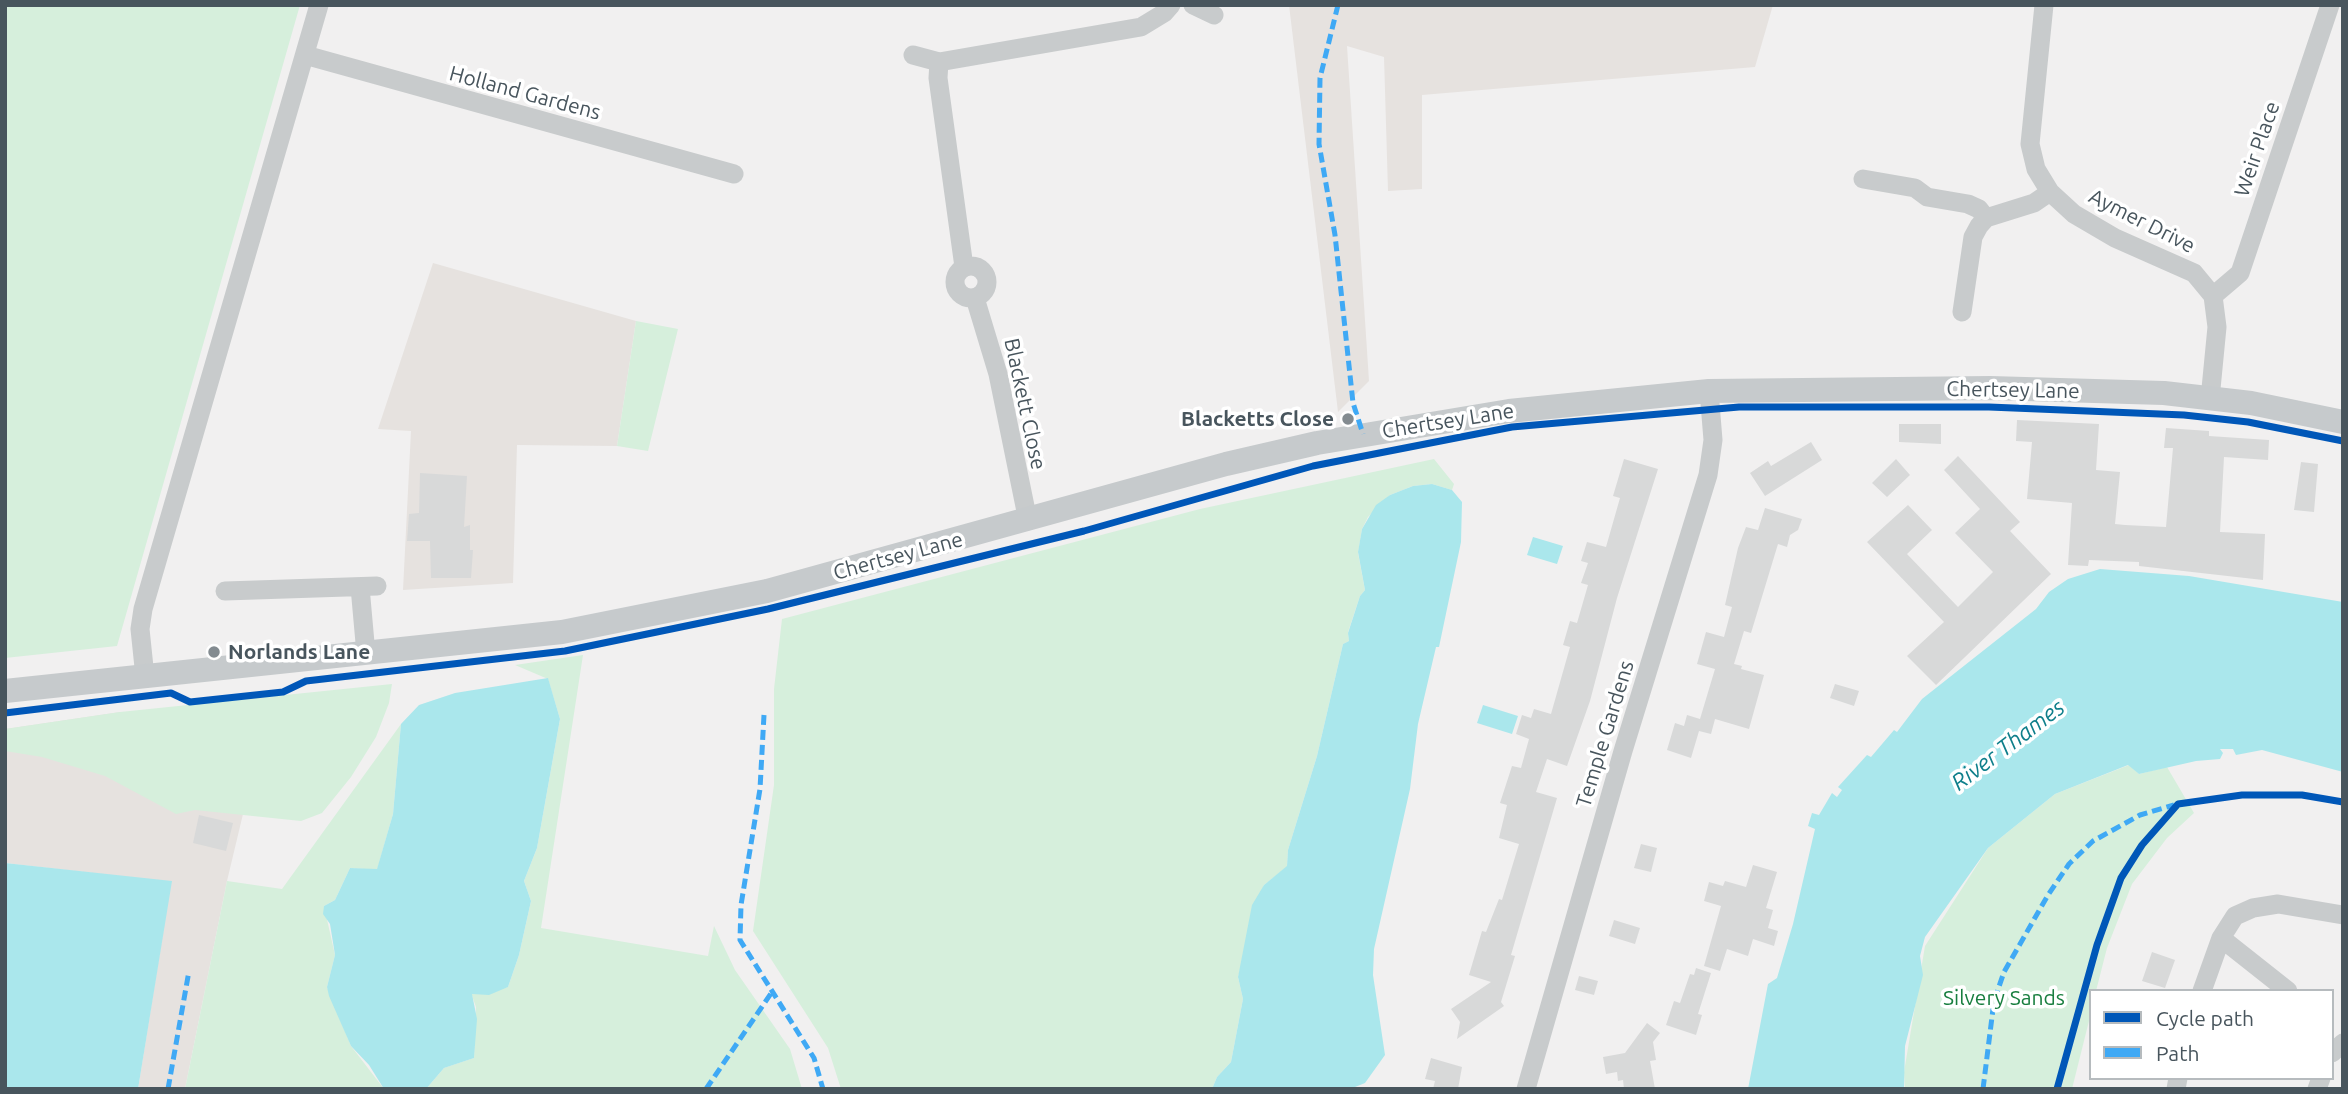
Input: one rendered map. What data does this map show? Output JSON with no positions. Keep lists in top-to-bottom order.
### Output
{
  "streets": {
    "main road": ["Chertsey Lane"],
    "street": [
      "Holland Gardens",
      "Weir Place",
      "Aymer Drive",
      "Blackett Close",
      "Temple Gardens"
    ]
  },
  "crossings": [
    ["Weir Place", "Aymer Drive"],
    ["Chertsey Lane", "Blackett Close"],
    ["Chertsey Lane", "Temple Gardens"]
  ],
  "water": ["River Thames"],
  "parks": ["Silvery Sands"],
  "places": ["Blacketts Close", "Norlands Lane"],
  "legend": ["Cycle path", "Path"]
}
